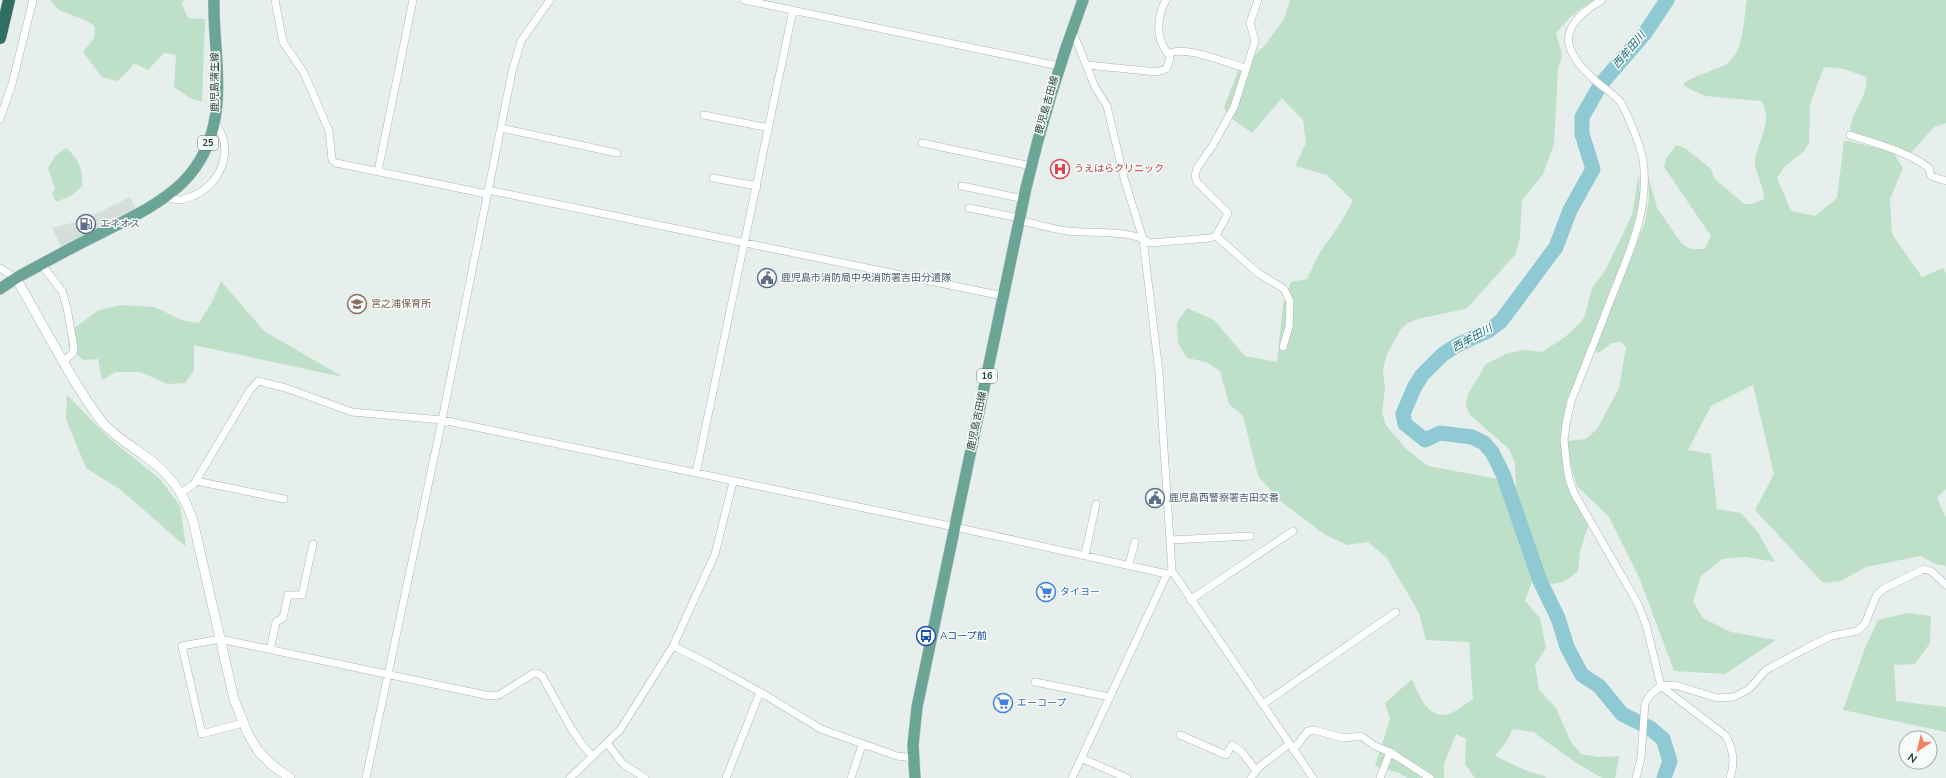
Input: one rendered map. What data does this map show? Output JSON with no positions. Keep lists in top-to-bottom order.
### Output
{
  "streets": {
    "main road": [
      "鹿児島蒲生線",
      "鹿児島吉田線",
      "25",
      "16"
    ]
  },
  "water": ["西牟田川"],
  "places": {
    "hospital": ["うえはらクリニック"],
    "fuel station": ["エネオス"],
    "public building": ["鹿児島市消防局中央消防署吉田分遣隊", "鹿児島西警察署吉田交番"],
    "school or university": ["宮之浦保育所"],
    "supermarket": ["タイヨー", "エーコープ"],
    "bus stop": ["Aコープ前"]
  },
  "north": "bottom left"
}
